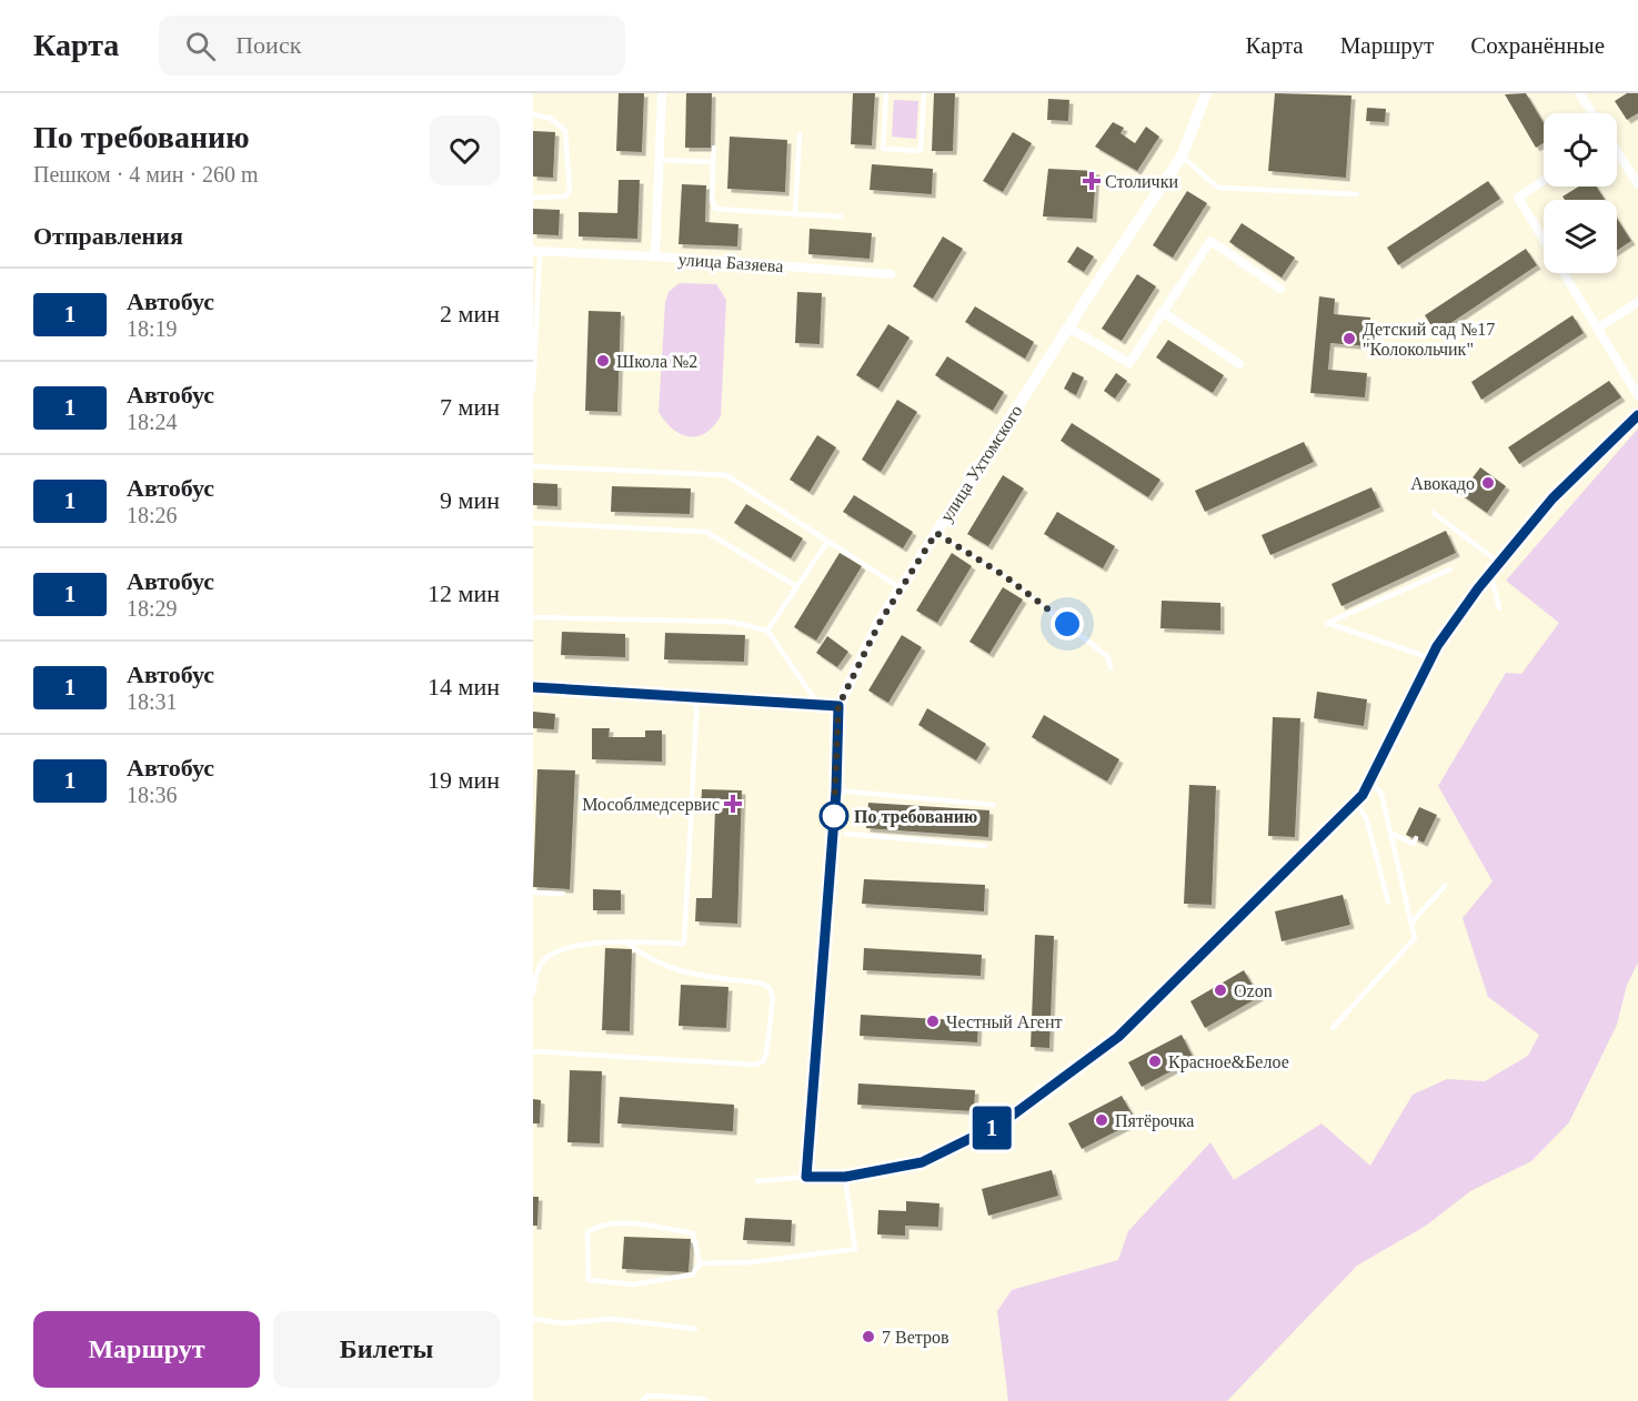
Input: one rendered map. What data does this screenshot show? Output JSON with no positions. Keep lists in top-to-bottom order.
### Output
{
  "streets": {
    "street": ["улица Базяева", "улица Ухтомского"]
  },
  "places": {
    "health": ["Столички", "Мособлмедсервис"],
    "other": [
      "Детский сад №17 \"Колокольчик\"",
      "Школа №2",
      "Авокадо",
      "По требованию",
      "Ozon",
      "Честный Агент",
      "Красное&Белое",
      "Пятёрочка",
      "7 Ветров"
    ]
  },
  "lines": ["bus line 1"],
  "page": {
    "header": "Карта",
    "search": "Поиск",
    "nav": ["Карта", "Маршрут", "Сохранённые"],
    "heading": [
      ["По требованию", "Пешком · 4 мин · 260 m"],
      "Отправления"
    ],
    "on_map": "1",
    "list": [
      {
        "mark": "1",
        "name": "Автобус",
        "note": "18:19",
        "value": "2 мин"
      },
      {
        "mark": "1",
        "name": "Автобус",
        "note": "18:24",
        "value": "7 мин"
      },
      {
        "mark": "1",
        "name": "Автобус",
        "note": "18:26",
        "value": "9 мин"
      },
      {
        "mark": "1",
        "name": "Автобус",
        "note": "18:29",
        "value": "12 мин"
      },
      {
        "mark": "1",
        "name": "Автобус",
        "note": "18:31",
        "value": "14 мин"
      },
      {
        "mark": "1",
        "name": "Автобус",
        "note": "18:36",
        "value": "19 мин"
      }
    ],
    "buttons": ["Маршрут", "Билеты"]
  }
}
